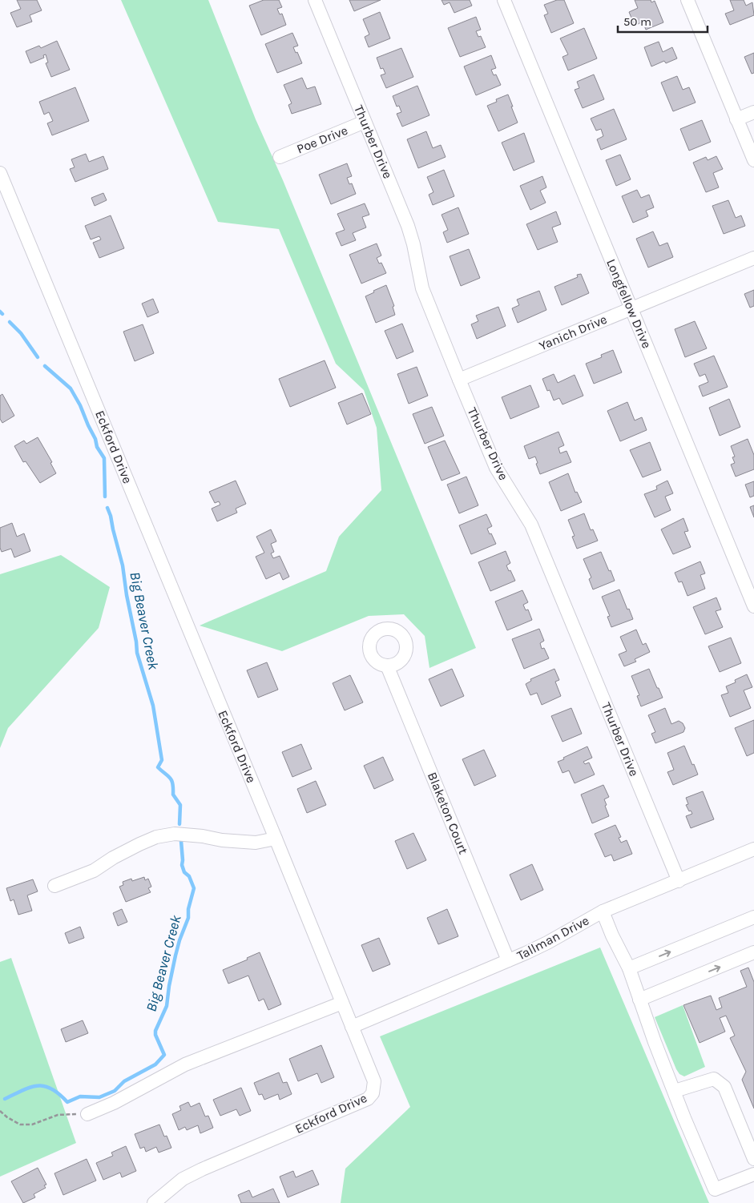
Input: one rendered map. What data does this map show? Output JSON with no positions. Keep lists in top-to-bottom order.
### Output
{
  "streets": {
    "street": [
      "Poe Drive",
      "Thurber Drive",
      "Longfellow Drive",
      "Yanich Drive",
      "Eckford Drive",
      "Blaketon Court",
      "Tallman Drive"
    ]
  },
  "crossings": [
    ["Poe Drive", "Thurber Drive"],
    ["Thurber Drive", "Yanich Drive"],
    ["Thurber Drive", "Tallman Drive"],
    ["Longfellow Drive", "Yanich Drive"],
    ["Eckford Drive", "Tallman Drive"],
    ["Blaketon Court", "Tallman Drive"]
  ],
  "water": ["Big Beaver Creek"],
  "scale_bar": "50 m"
}
